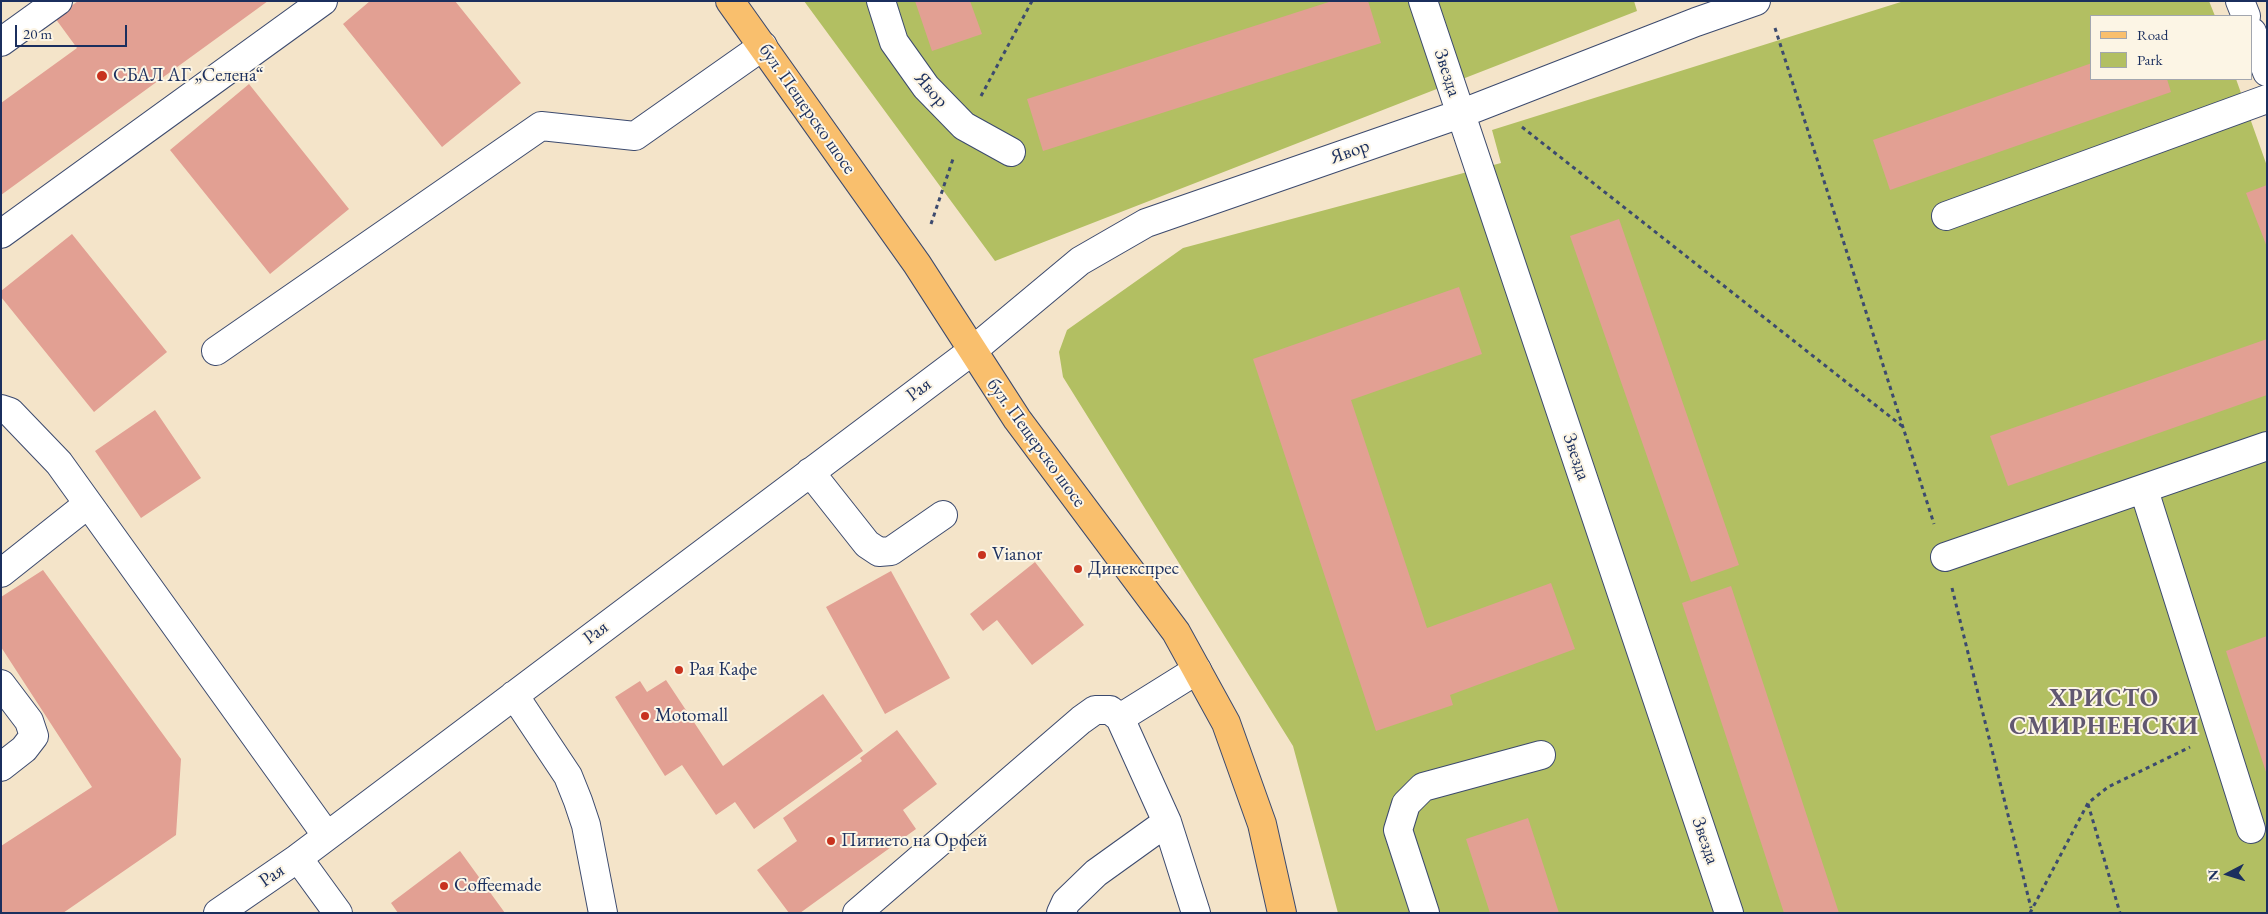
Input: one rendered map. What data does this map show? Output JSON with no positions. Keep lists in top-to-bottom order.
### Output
{
  "streets": {
    "main road": ["бул. Пещерско шосе"],
    "street": ["Звезда", "Явор", "Рая"]
  },
  "crossings": [
    ["Звезда", "Явор"],
    ["Явор", "бул. Пещерско шосе"],
    ["Явор", "Рая"],
    ["бул. Пещерско шосе", "Рая"]
  ],
  "districts": ["ХРИСТО СМИРНЕНСКИ"],
  "places": [
    "СБАЛ АГ „Селена“",
    "Vianor",
    "Динекспрес",
    "Рая Кафе",
    "Motomall",
    "Питието на Орфей",
    "Coffeemade"
  ],
  "legend": ["Road", "Park"],
  "scale_bar": "20 m",
  "north": "left"
}
